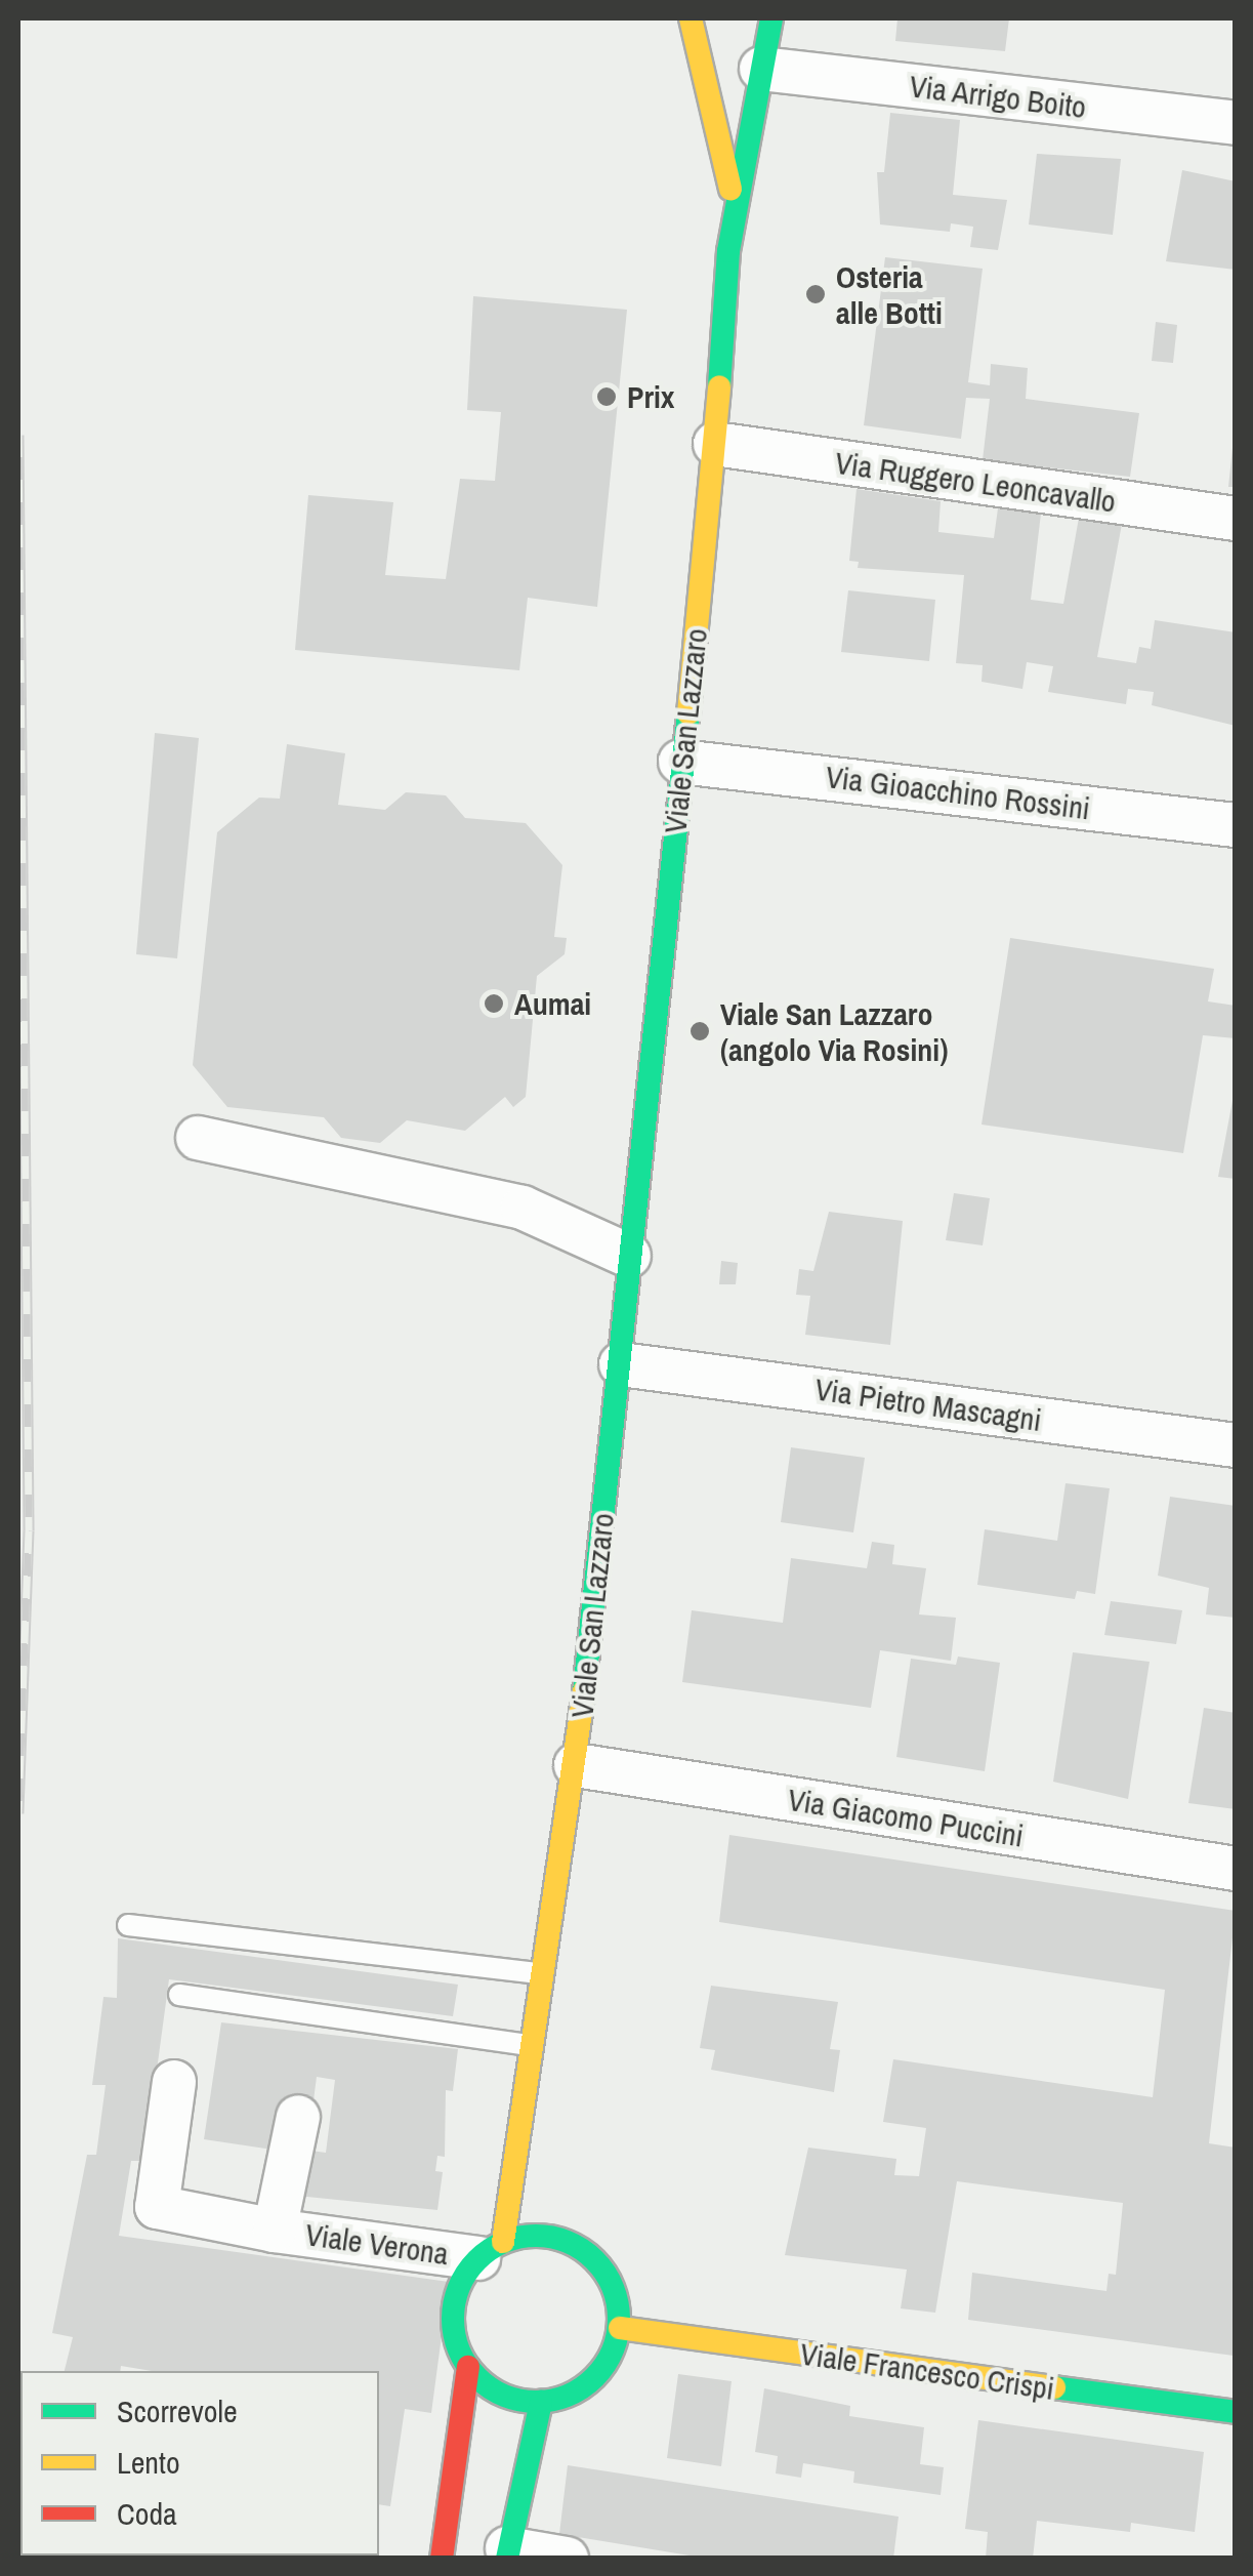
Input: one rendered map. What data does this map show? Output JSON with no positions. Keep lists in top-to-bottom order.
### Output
{
  "streets": {
    "main road": ["Viale San Lazzaro", "Viale Francesco Crispi"],
    "street": [
      "Via Arrigo Boito",
      "Via Ruggero Leoncavallo",
      "Via Gioacchino Rossini",
      "Via Pietro Mascagni",
      "Via Giacomo Puccini",
      "Viale Verona"
    ]
  },
  "crossings": [
    ["Via Arrigo Boito", "Viale San Lazzaro"],
    ["Via Ruggero Leoncavallo", "Viale San Lazzaro"],
    ["Viale San Lazzaro", "Via Gioacchino Rossini"],
    ["Viale San Lazzaro", "Via Pietro Mascagni"],
    ["Viale San Lazzaro", "Via Giacomo Puccini"],
    ["Viale San Lazzaro", "Viale Verona"],
    ["Viale San Lazzaro", "Viale Francesco Crispi"],
    ["Viale Verona", "Viale Francesco Crispi"]
  ],
  "places": [
    "Osteria alle Botti",
    "Prix",
    "Aumai",
    "Viale San Lazzaro (angolo Via Rosini)"
  ],
  "legend": ["Scorrevole", "Lento", "Coda"]
}
